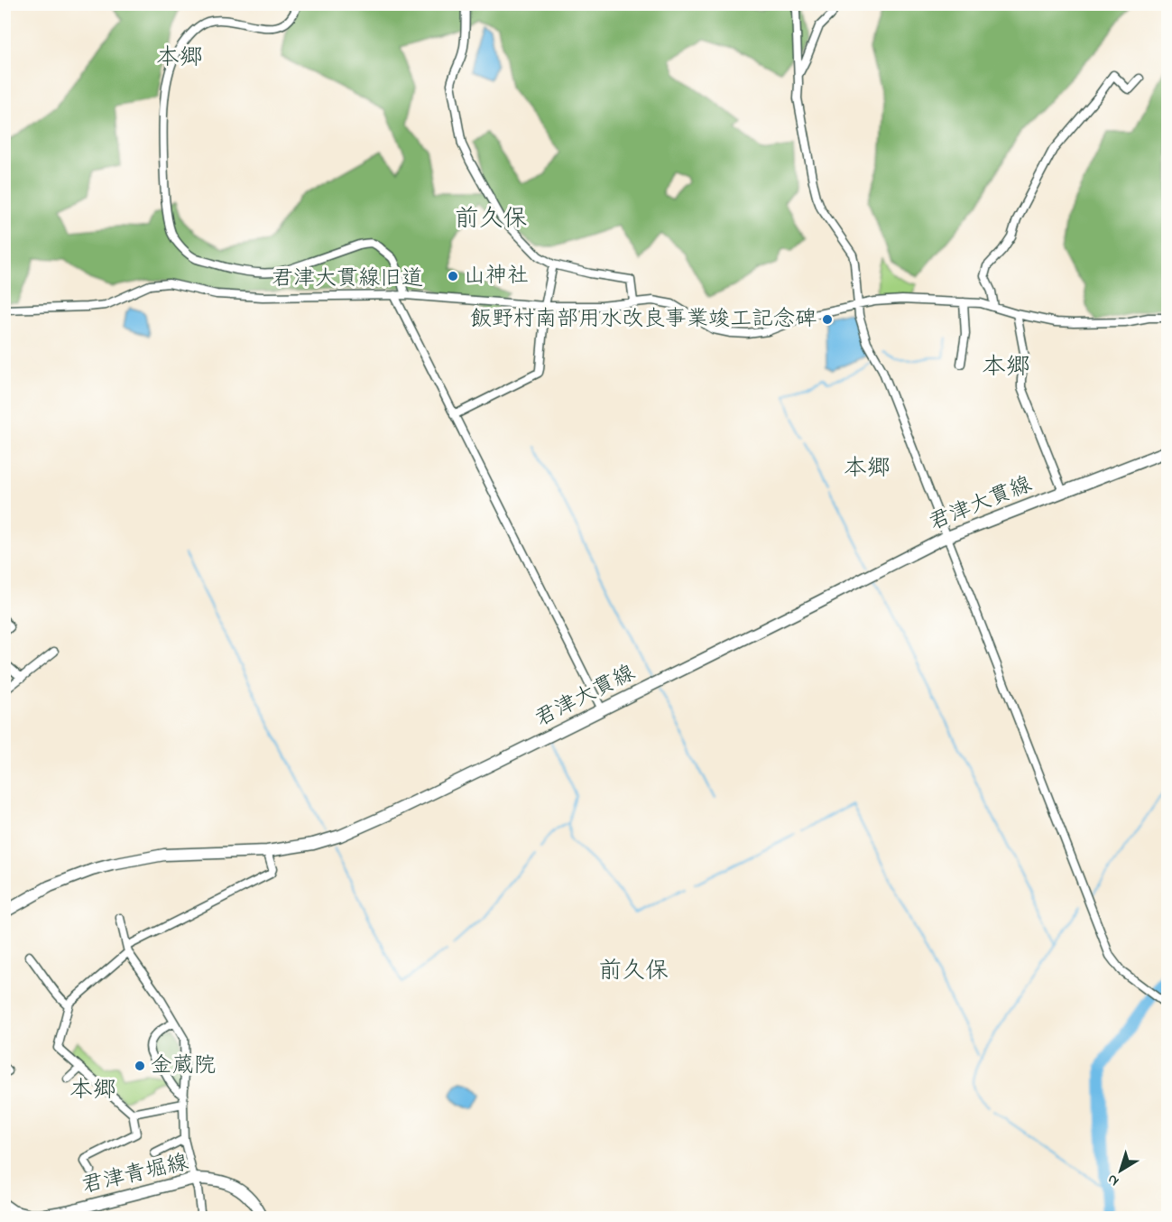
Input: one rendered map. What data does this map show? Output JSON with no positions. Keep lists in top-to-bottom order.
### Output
{
  "streets": {
    "main road": ["君津大貫線", "君津青堀線"],
    "street": ["君津大貫線旧道"]
  },
  "districts": [
    "本郷",
    "前久保",
    "本郷",
    "本郷",
    "前久保",
    "本郷"
  ],
  "places": ["山神社", "飯野村南部用水改良事業竣工記念碑", "金蔵院"],
  "north": "bottom left"
}
